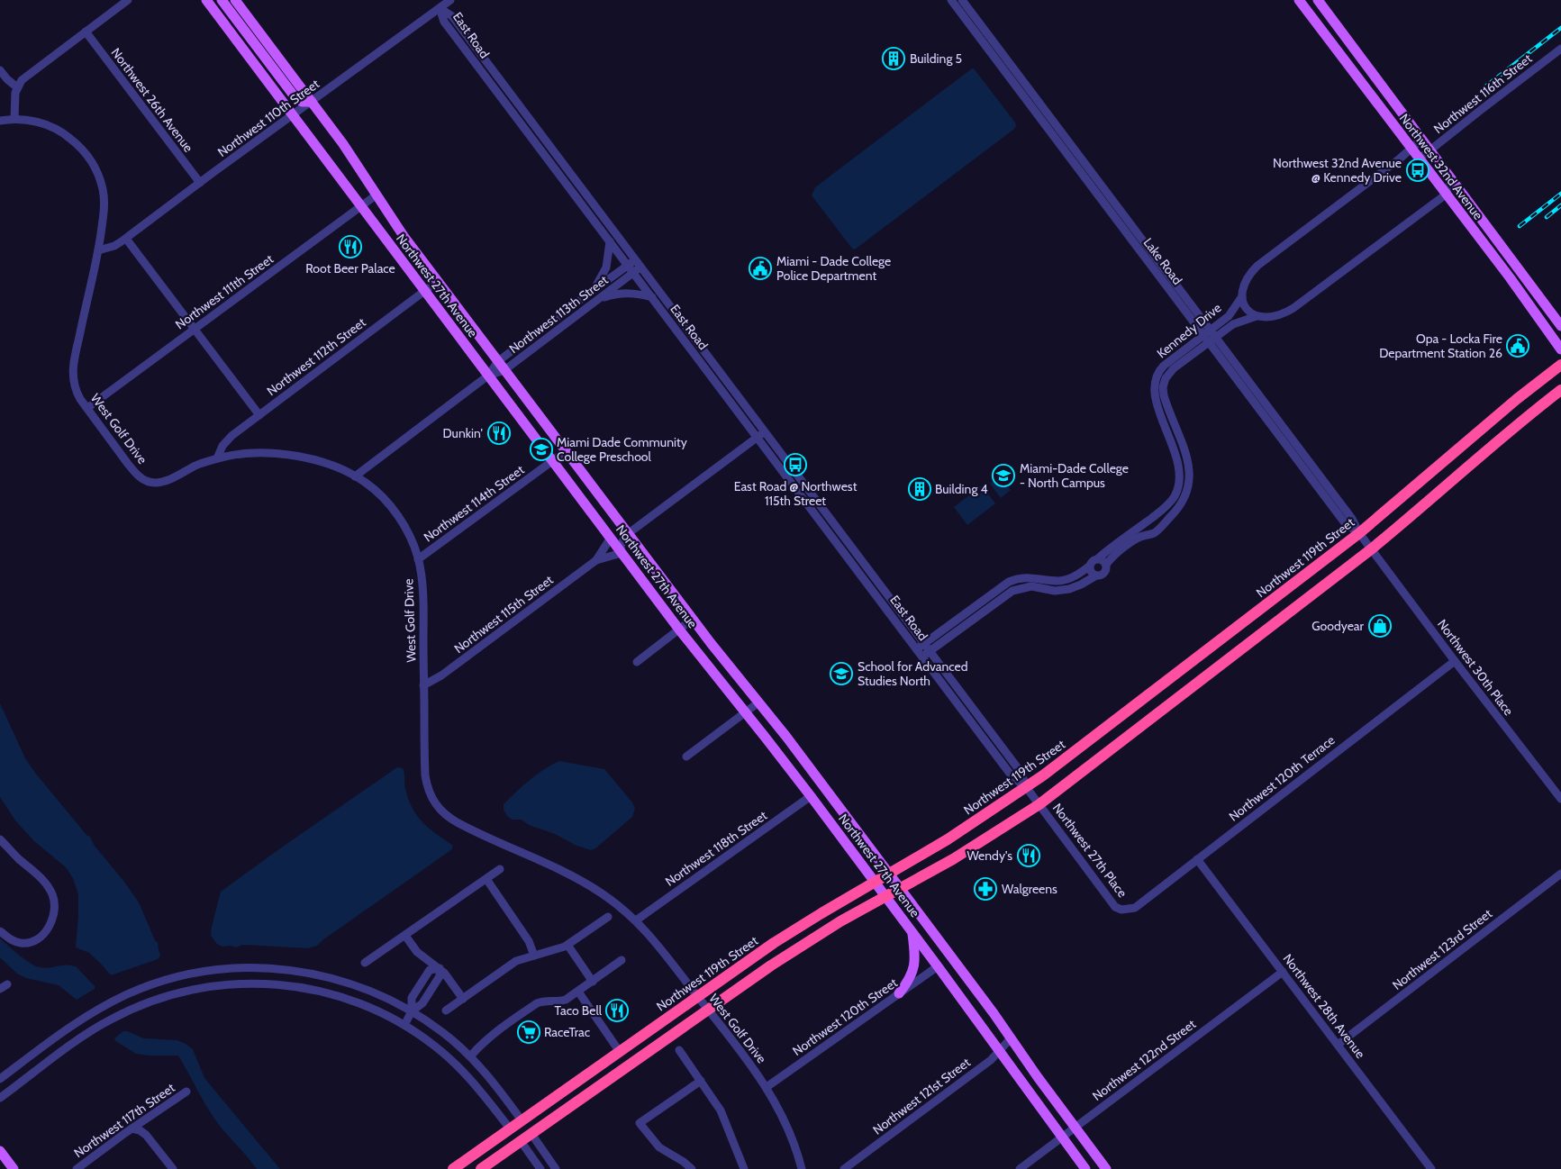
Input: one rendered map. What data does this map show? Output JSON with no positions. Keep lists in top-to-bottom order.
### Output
{
  "streets": {
    "highway": ["Northwest 119th Street"],
    "main road": ["Northwest 32nd Avenue", "Northwest 27th Avenue"],
    "street": [
      "East Road",
      "Northwest 116th Street",
      "Northwest 26th Avenue",
      "Northwest 110th Street",
      "Lake Road",
      "Northwest 111th Street",
      "Northwest 113th Street",
      "Kennedy Drive",
      "Northwest 112th Street",
      "West Golf Drive",
      "Northwest 114th Street",
      "Northwest 115th Street",
      "Northwest 30th Place",
      "Northwest 120th Terrace",
      "Northwest 118th Street",
      "Northwest 27th Place",
      "Northwest 123rd Street",
      "Northwest 28th Avenue",
      "Northwest 120th Street",
      "Northwest 122nd Street",
      "Northwest 121st Street",
      "Northwest 117th Street"
    ]
  },
  "crossings": [
    ["East Road", "Northwest 110th Street"],
    ["East Road", "Northwest 113th Street"],
    ["East Road", "Kennedy Drive"],
    ["East Road", "Northwest 119th Street"],
    ["East Road", "Northwest 27th Place"],
    ["Northwest 116th Street", "Northwest 32nd Avenue"],
    ["Northwest 26th Avenue", "Northwest 110th Street"],
    ["Northwest 110th Street", "Northwest 27th Avenue"],
    ["Northwest 110th Street", "West Golf Drive"],
    ["Northwest 32nd Avenue", "Kennedy Drive"],
    ["Lake Road", "Kennedy Drive"],
    ["Lake Road", "Northwest 119th Street"],
    ["Lake Road", "Northwest 30th Place"],
    ["Northwest 27th Avenue", "Northwest 111th Street"],
    ["Northwest 27th Avenue", "Northwest 113th Street"],
    ["Northwest 27th Avenue", "Northwest 112th Street"],
    ["Northwest 27th Avenue", "Northwest 114th Street"],
    ["Northwest 27th Avenue", "Northwest 119th Street"],
    ["Northwest 27th Avenue", "Northwest 115th Street"],
    ["Northwest 27th Avenue", "Northwest 118th Street"],
    ["Northwest 27th Avenue", "Northwest 120th Street"],
    ["Northwest 27th Avenue", "Northwest 122nd Street"],
    ["Northwest 27th Avenue", "Northwest 121st Street"],
    ["Northwest 111th Street", "West Golf Drive"],
    ["Northwest 113th Street", "West Golf Drive"],
    ["Northwest 112th Street", "West Golf Drive"],
    ["West Golf Drive", "Northwest 114th Street"],
    ["West Golf Drive", "Northwest 119th Street"],
    ["West Golf Drive", "Northwest 115th Street"],
    ["West Golf Drive", "Northwest 118th Street"],
    ["West Golf Drive", "Northwest 120th Street"],
    ["Northwest 30th Place", "Northwest 120th Terrace"],
    ["Northwest 120th Terrace", "Northwest 27th Place"],
    ["Northwest 120th Terrace", "Northwest 28th Avenue"],
    ["Northwest 123rd Street", "Northwest 28th Avenue"],
    ["Northwest 28th Avenue", "Northwest 122nd Street"]
  ],
  "places": {
    "building": ["Building 5", "Building 4"],
    "bus stop": ["Northwest 32nd Avenue @ Kennedy Drive", "East Road @ Northwest 115th Street"],
    "restaurant": [
      "Root Beer Palace",
      "Dunkin'",
      "Wendy's",
      "Taco Bell"
    ],
    "public building": ["Miami - Dade College Police Department", "Opa - Locka Fire Department Station 26"],
    "school or university": ["Miami Dade Community College Preschool", "Miami-Dade College - North Campus", "School for Advanced Studies North"],
    "shop": ["Goodyear"],
    "pharmacy": ["Walgreens"],
    "supermarket": ["RaceTrac"]
  }
}
